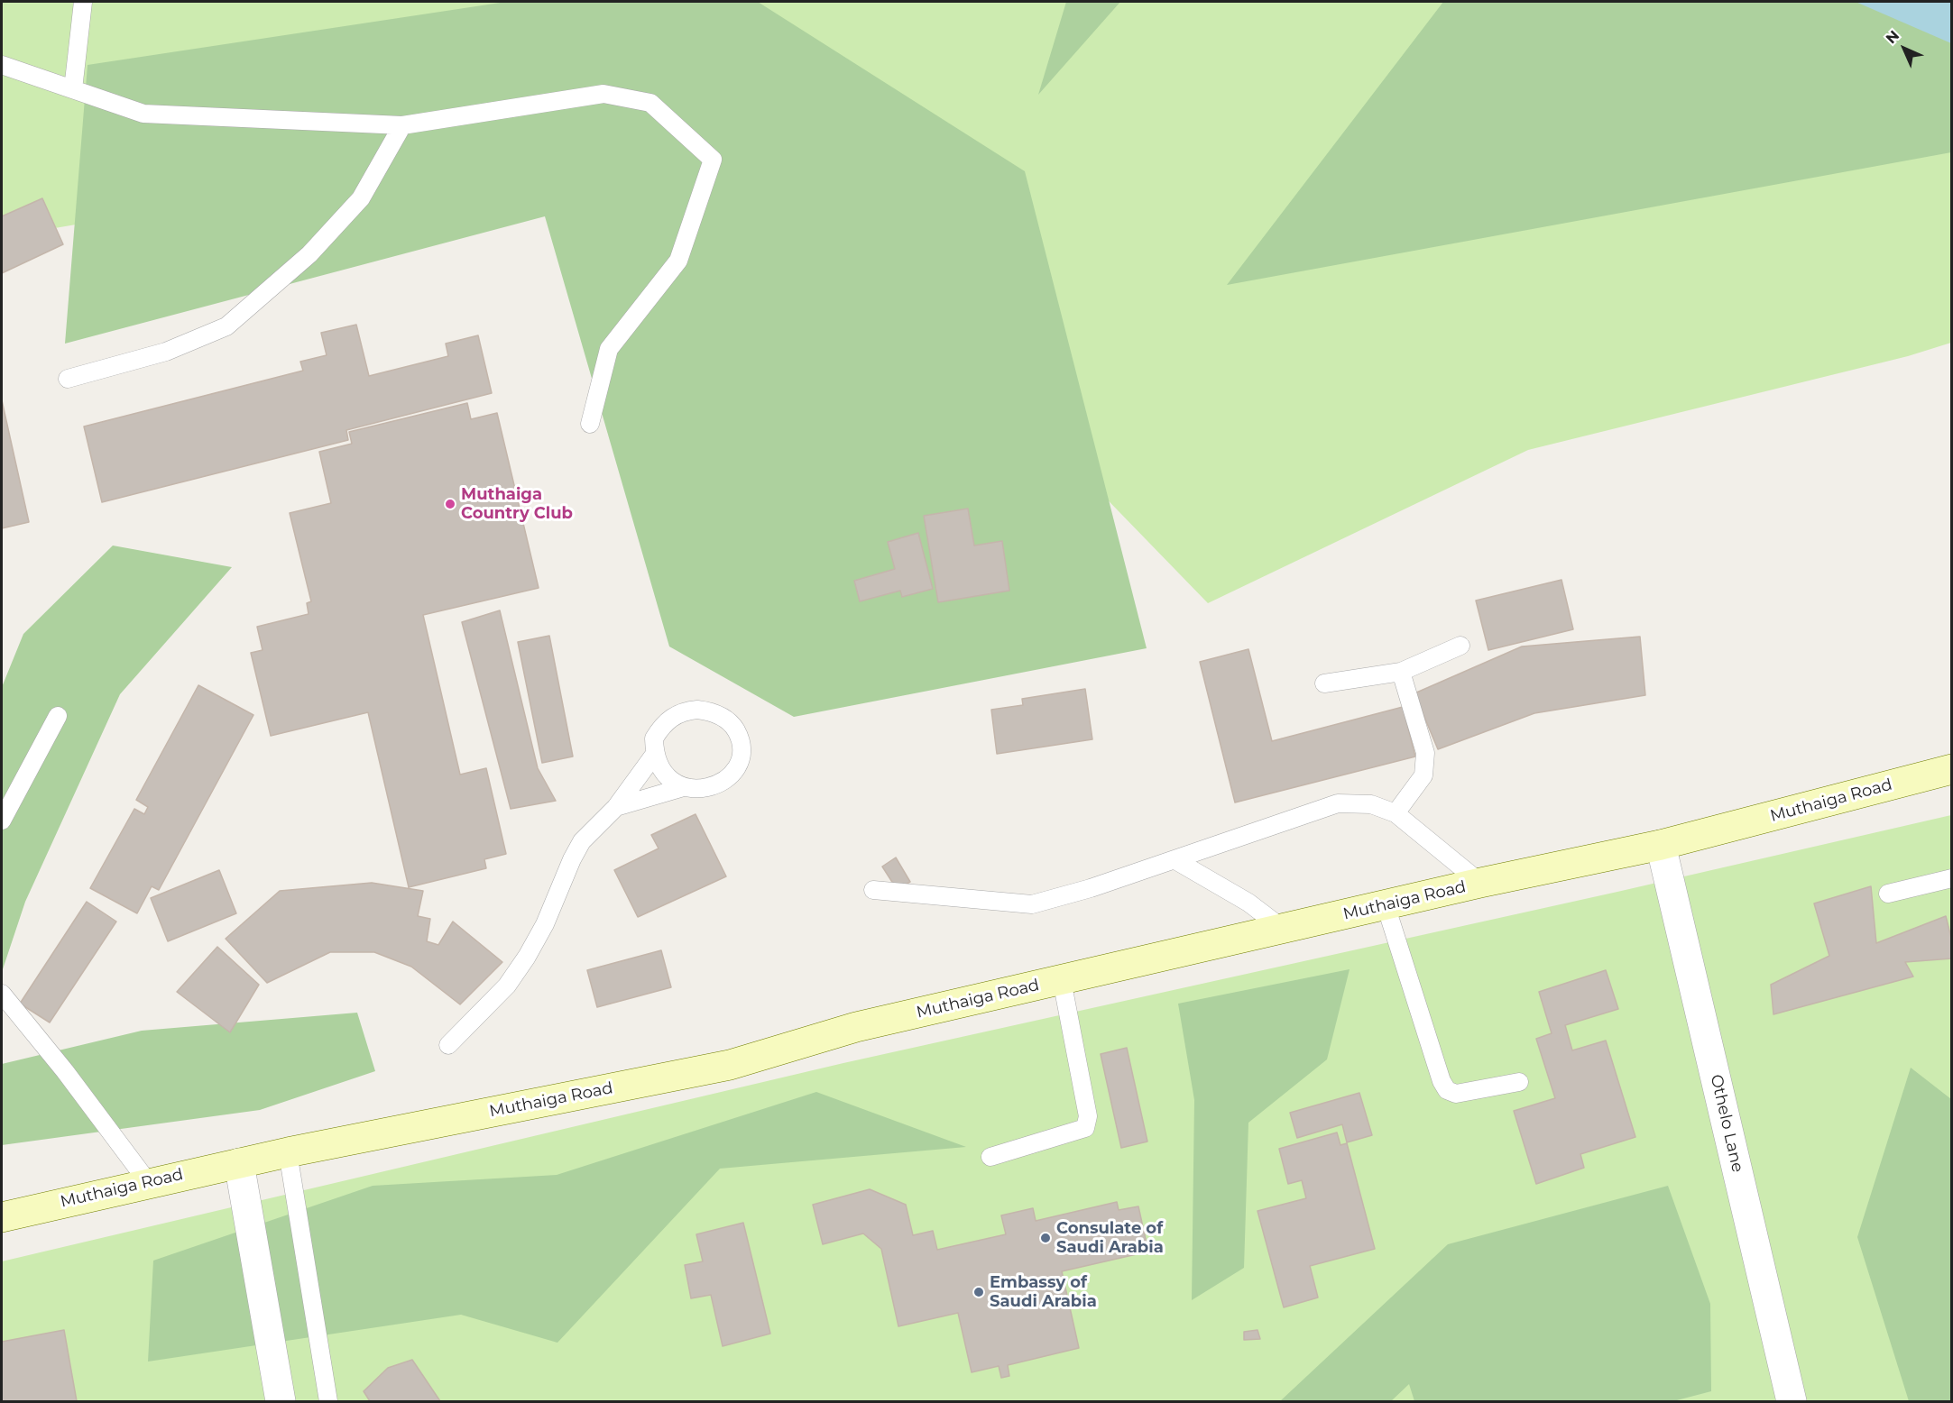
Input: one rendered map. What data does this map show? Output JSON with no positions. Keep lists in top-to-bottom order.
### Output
{
  "streets": {
    "main road": ["Muthaiga Road"],
    "street": ["Othelo Lane"]
  },
  "crossings": [
    ["Muthaiga Road", "Othelo Lane"]
  ],
  "places": ["Muthaiga Country Club", "Consulate of Saudi Arabia", "Embassy of Saudi Arabia"],
  "north": "top left"
}
